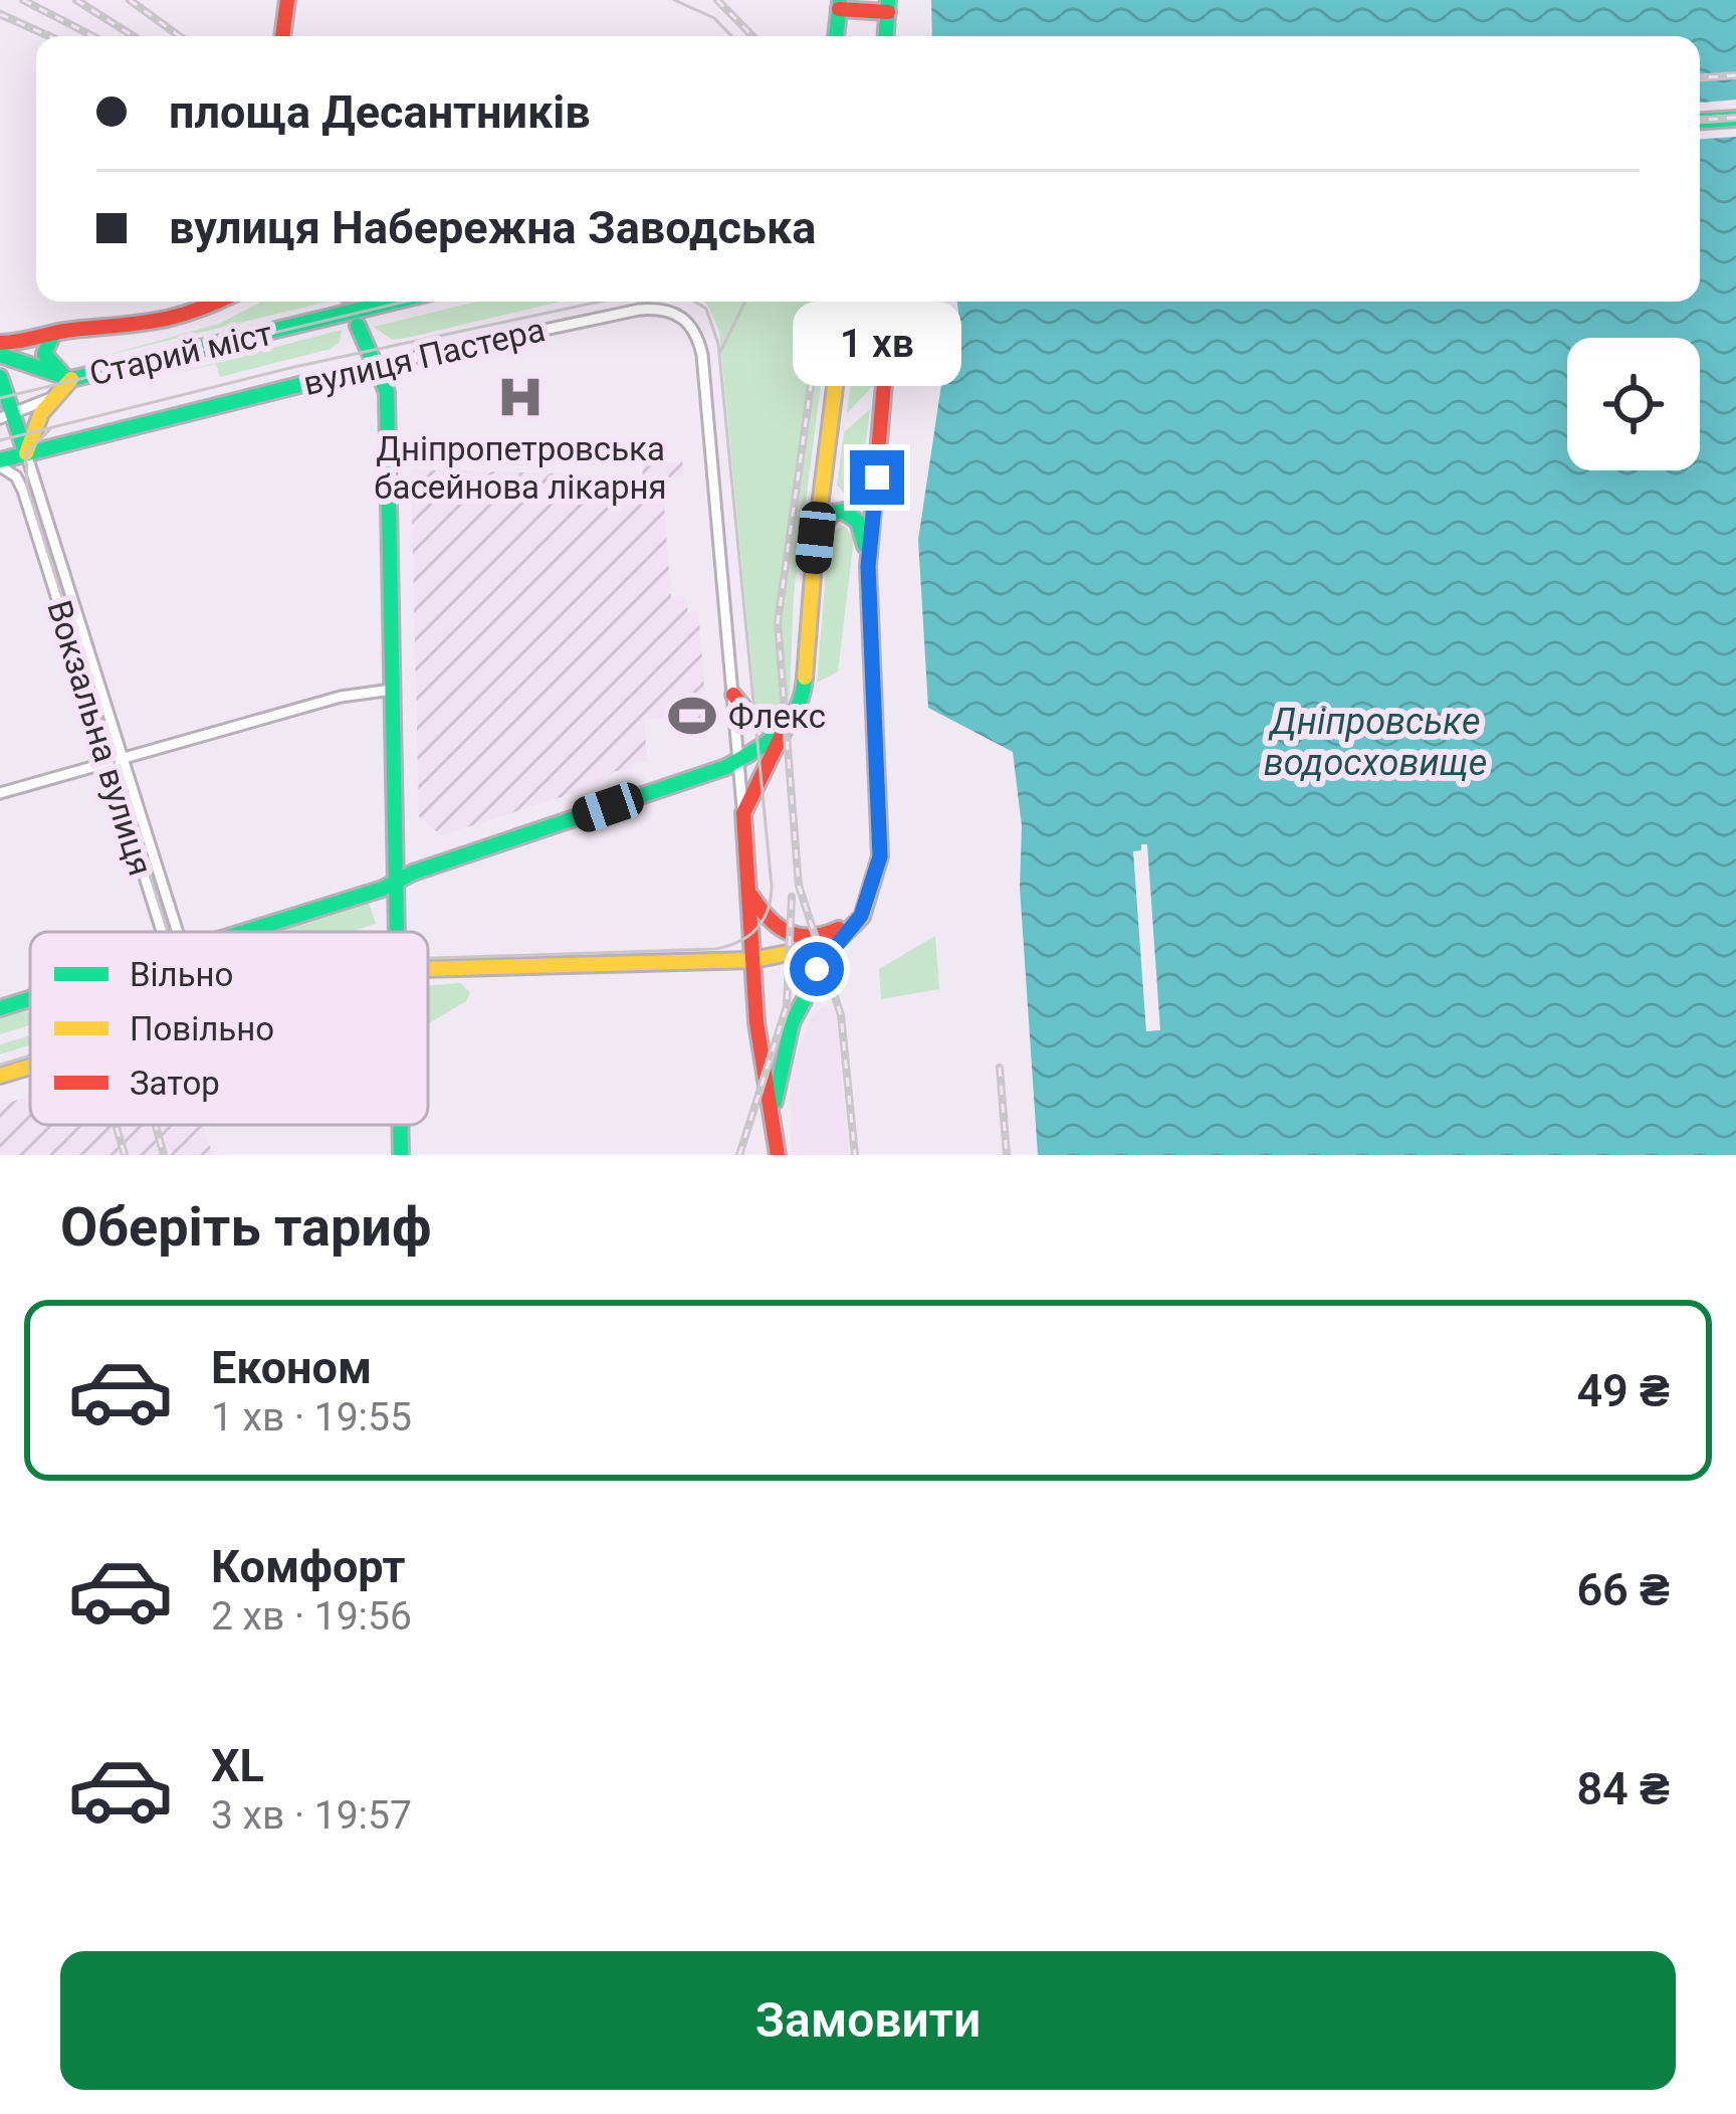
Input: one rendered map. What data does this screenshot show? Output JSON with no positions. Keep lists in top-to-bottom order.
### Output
{
  "streets": {
    "main road": ["Старий міст", "вулиця Пастера"],
    "street": ["Вокзальна вулиця"]
  },
  "crossings": [
    ["вулиця Пастера", "Вокзальна вулиця"]
  ],
  "water": ["Дніпровське водосховище"],
  "places": {
    "hospital": ["Дніпропетровська басейнова лікарня"],
    "sports": ["Флекс"]
  },
  "legend": ["Вільно", "Повільно", "Затор"],
  "page": {
    "banner": ["площа Десантників", "вулиця Набережна Заводська"],
    "bubble": "1 хв",
    "heading": "Оберіть тариф",
    "list": [
      {
        "name": "Економ",
        "note": "1 хв · 19:55",
        "value": "49 ₴"
      },
      {
        "name": "Комфорт",
        "note": "2 хв · 19:56",
        "value": "66 ₴"
      },
      {
        "name": "XL",
        "note": "3 хв · 19:57",
        "value": "84 ₴"
      }
    ],
    "buttons": "Замовити"
  }
}
